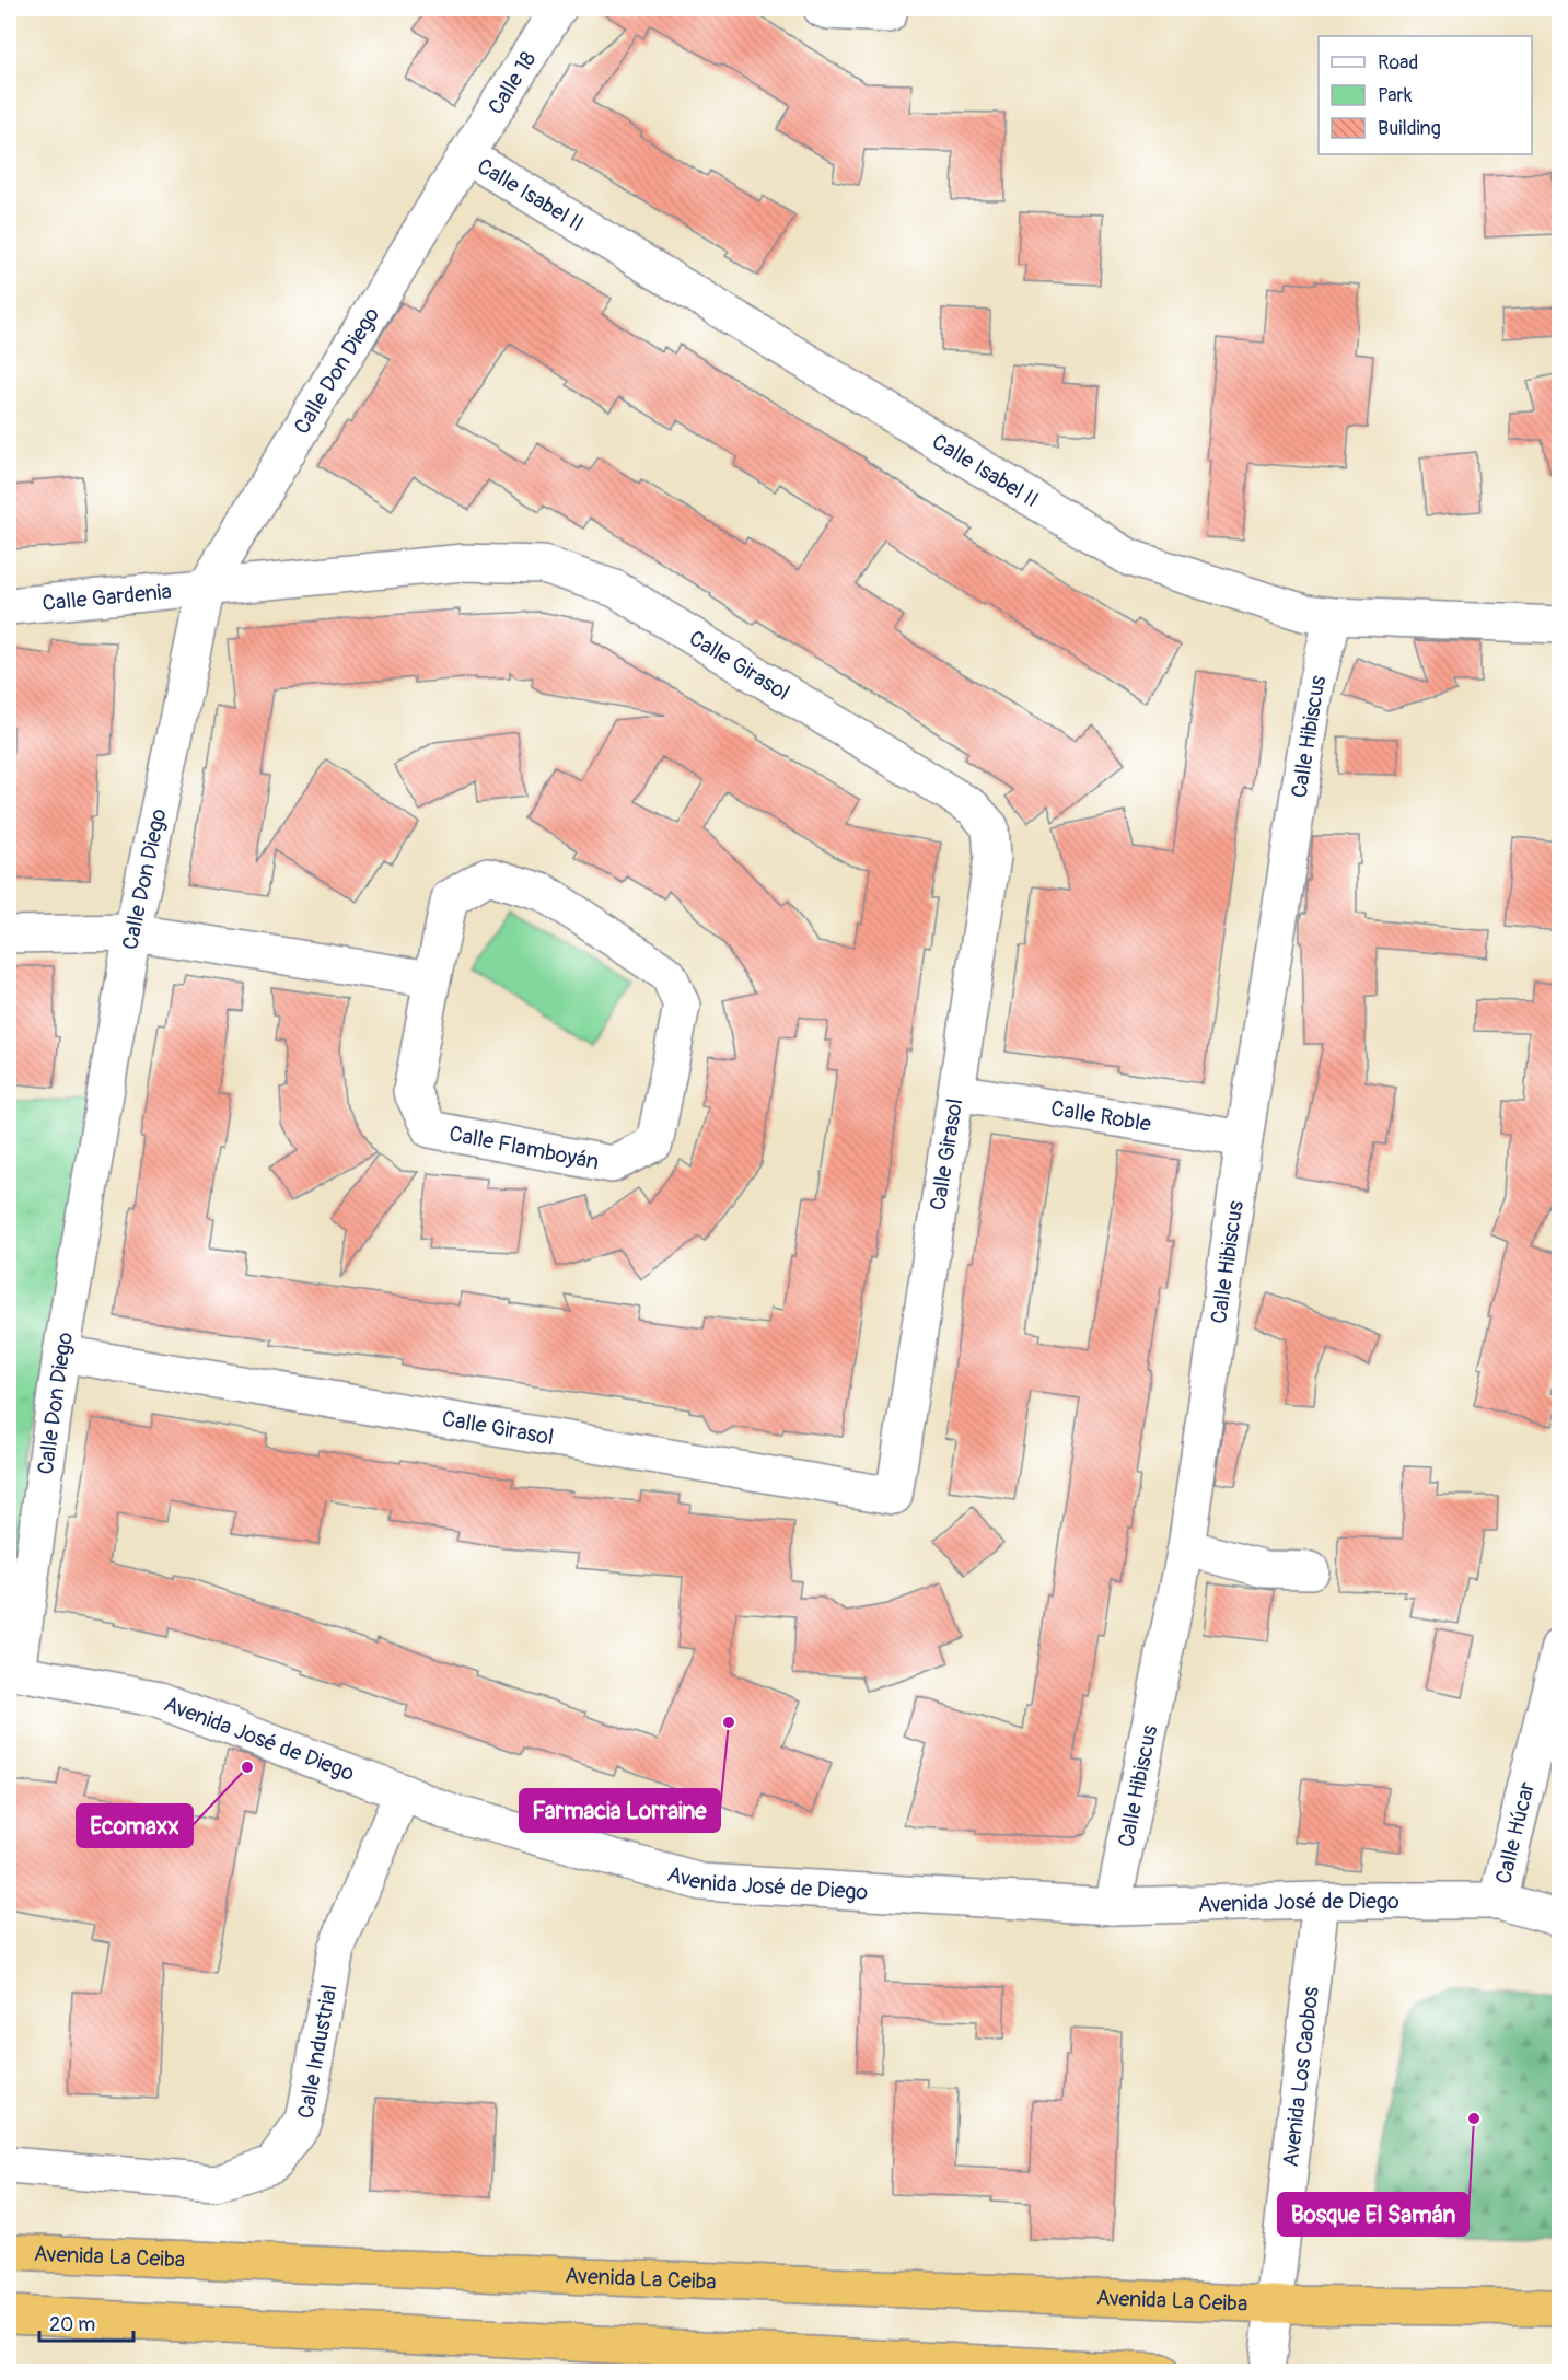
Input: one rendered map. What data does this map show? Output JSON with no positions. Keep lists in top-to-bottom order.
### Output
{
  "streets": {
    "highway": ["Avenida La Ceiba"],
    "street": [
      "Calle 18",
      "Calle Isabel II",
      "Calle Don Diego",
      "Calle Gardenia",
      "Calle Girasol",
      "Calle Hibiscus",
      "Calle Roble",
      "Calle Flamboyán",
      "Avenida José de Diego",
      "Calle Húcar",
      "Calle Industrial",
      "Avenida Los Caobos"
    ]
  },
  "crossings": [
    ["Calle 18", "Calle Isabel II"],
    ["Calle 18", "Calle Don Diego"],
    ["Calle Isabel II", "Calle Don Diego"],
    ["Calle Isabel II", "Calle Hibiscus"],
    ["Calle Don Diego", "Calle Gardenia"],
    ["Calle Don Diego", "Calle Girasol"],
    ["Calle Don Diego", "Avenida José de Diego"],
    ["Calle Gardenia", "Calle Girasol"],
    ["Calle Girasol", "Calle Roble"],
    ["Calle Hibiscus", "Calle Roble"],
    ["Calle Hibiscus", "Avenida José de Diego"],
    ["Avenida José de Diego", "Calle Húcar"],
    ["Avenida José de Diego", "Calle Industrial"],
    ["Avenida José de Diego", "Avenida Los Caobos"],
    ["Avenida Los Caobos", "Avenida La Ceiba"]
  ],
  "places": ["Farmacia Lorraine", "Ecomaxx", "Bosque El Samán"],
  "legend": ["Road", "Park", "Building"],
  "scale_bar": "20 m"
}
